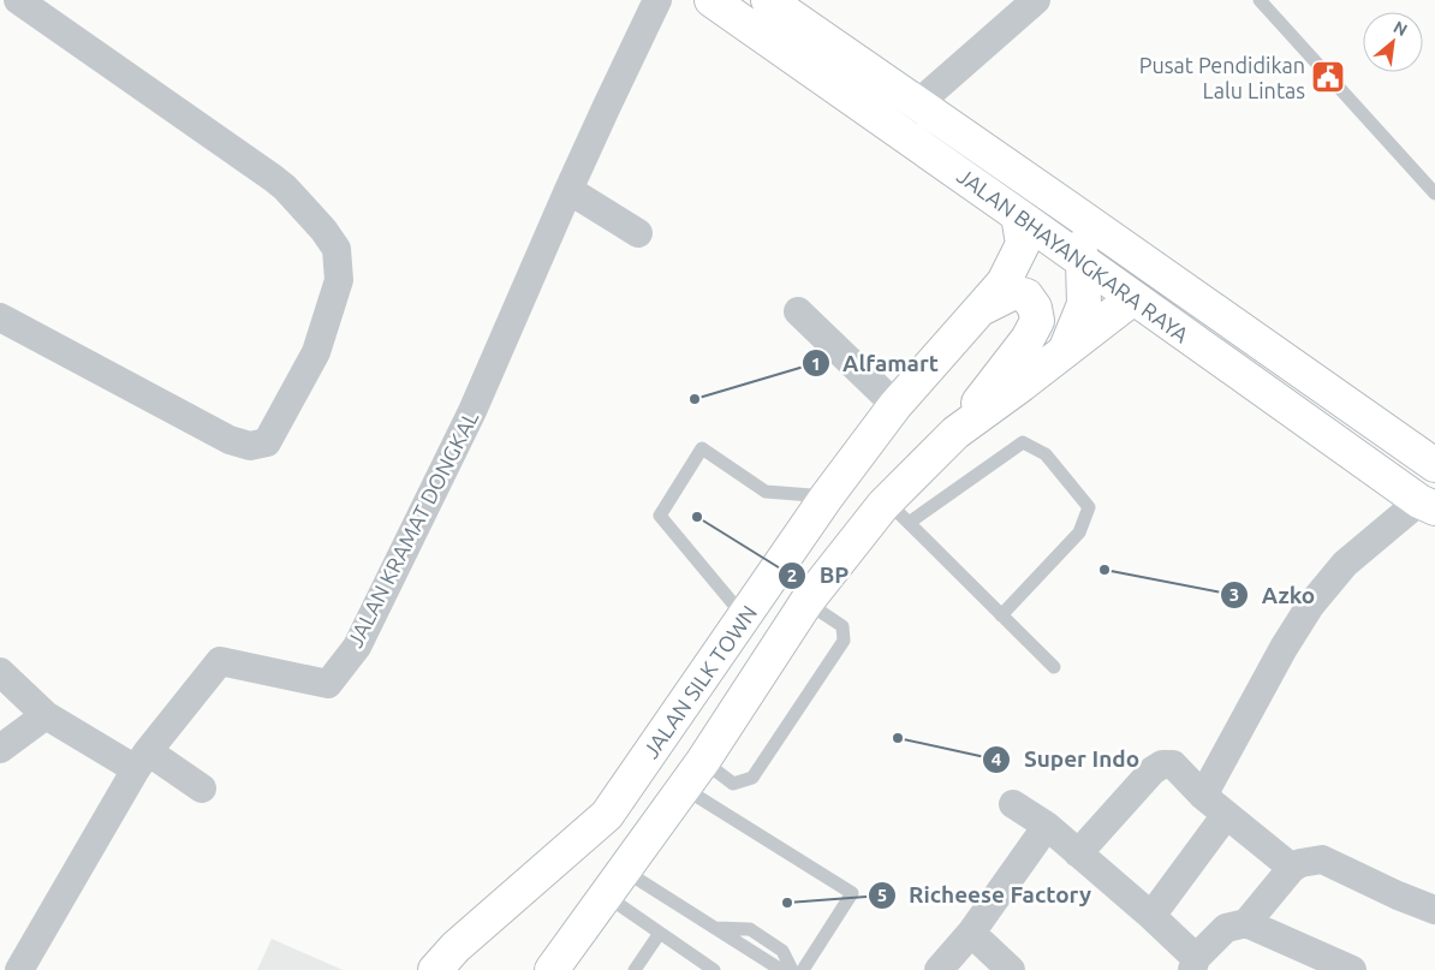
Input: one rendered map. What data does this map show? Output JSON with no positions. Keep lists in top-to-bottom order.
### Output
{
  "streets": {
    "main road": ["JALAN BHAYANGKARA RAYA", "JALAN SILK TOWN"],
    "street": ["JALAN KRAMAT DONGKAL"]
  },
  "crossings": [
    ["JALAN BHAYANGKARA RAYA", "JALAN SILK TOWN"]
  ],
  "places": {
    "public building": ["Pusat Pendidikan Lalu Lintas"],
    "other": [
      "Alfamart",
      "BP",
      "Azko",
      "Super Indo",
      "Richeese Factory"
    ]
  },
  "north": "top right"
}
